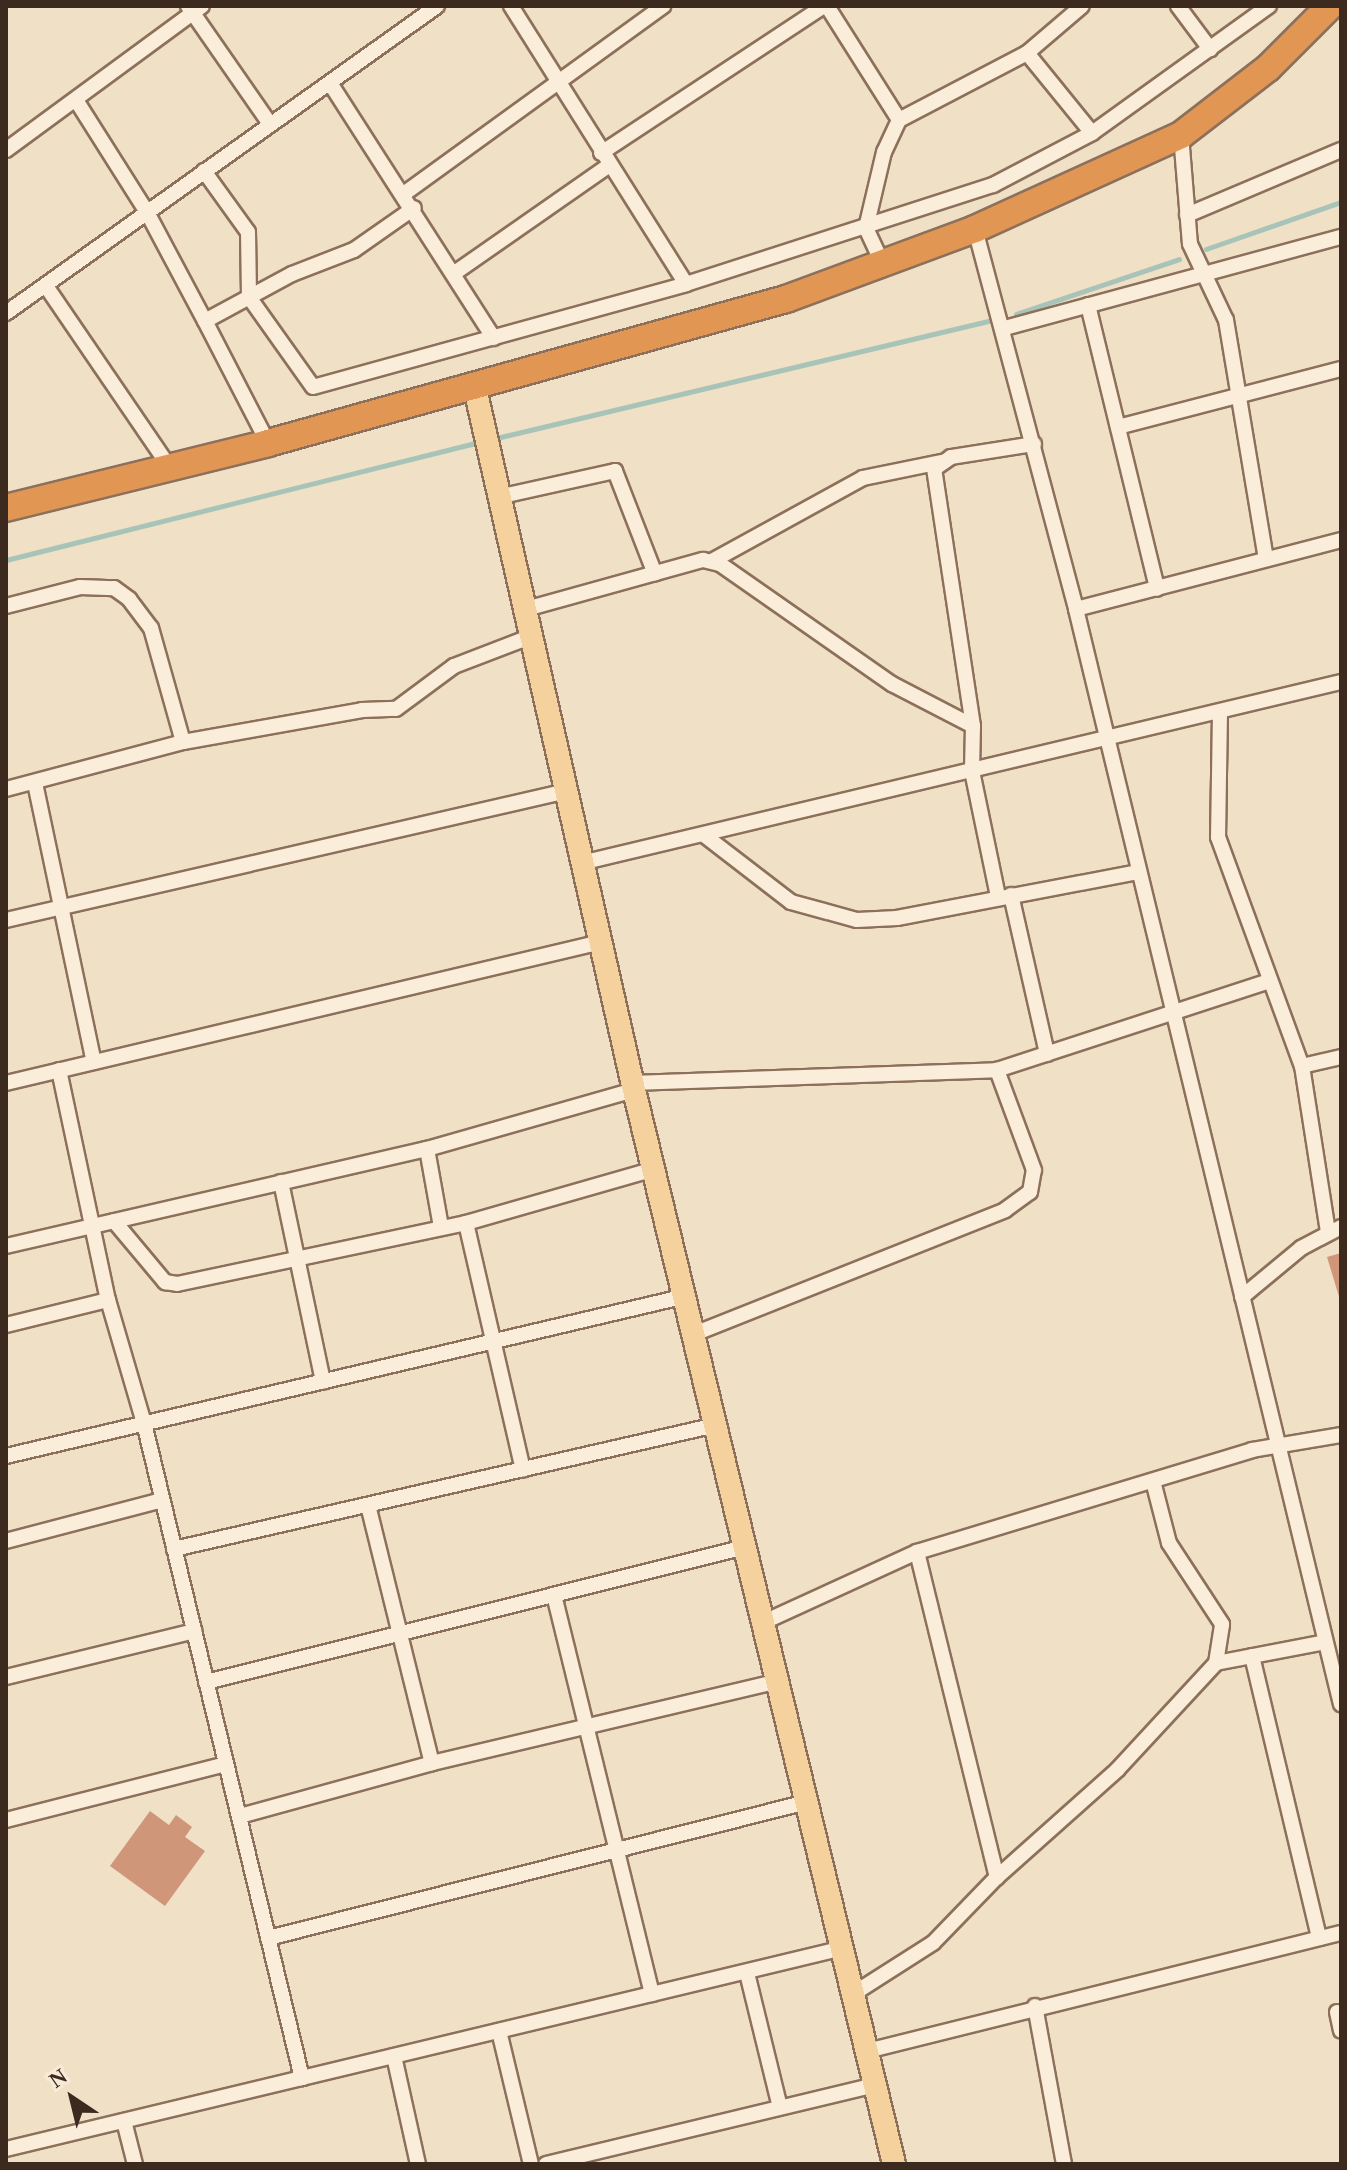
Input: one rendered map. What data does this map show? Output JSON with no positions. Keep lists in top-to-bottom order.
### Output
{
  "north": "top left"
}
